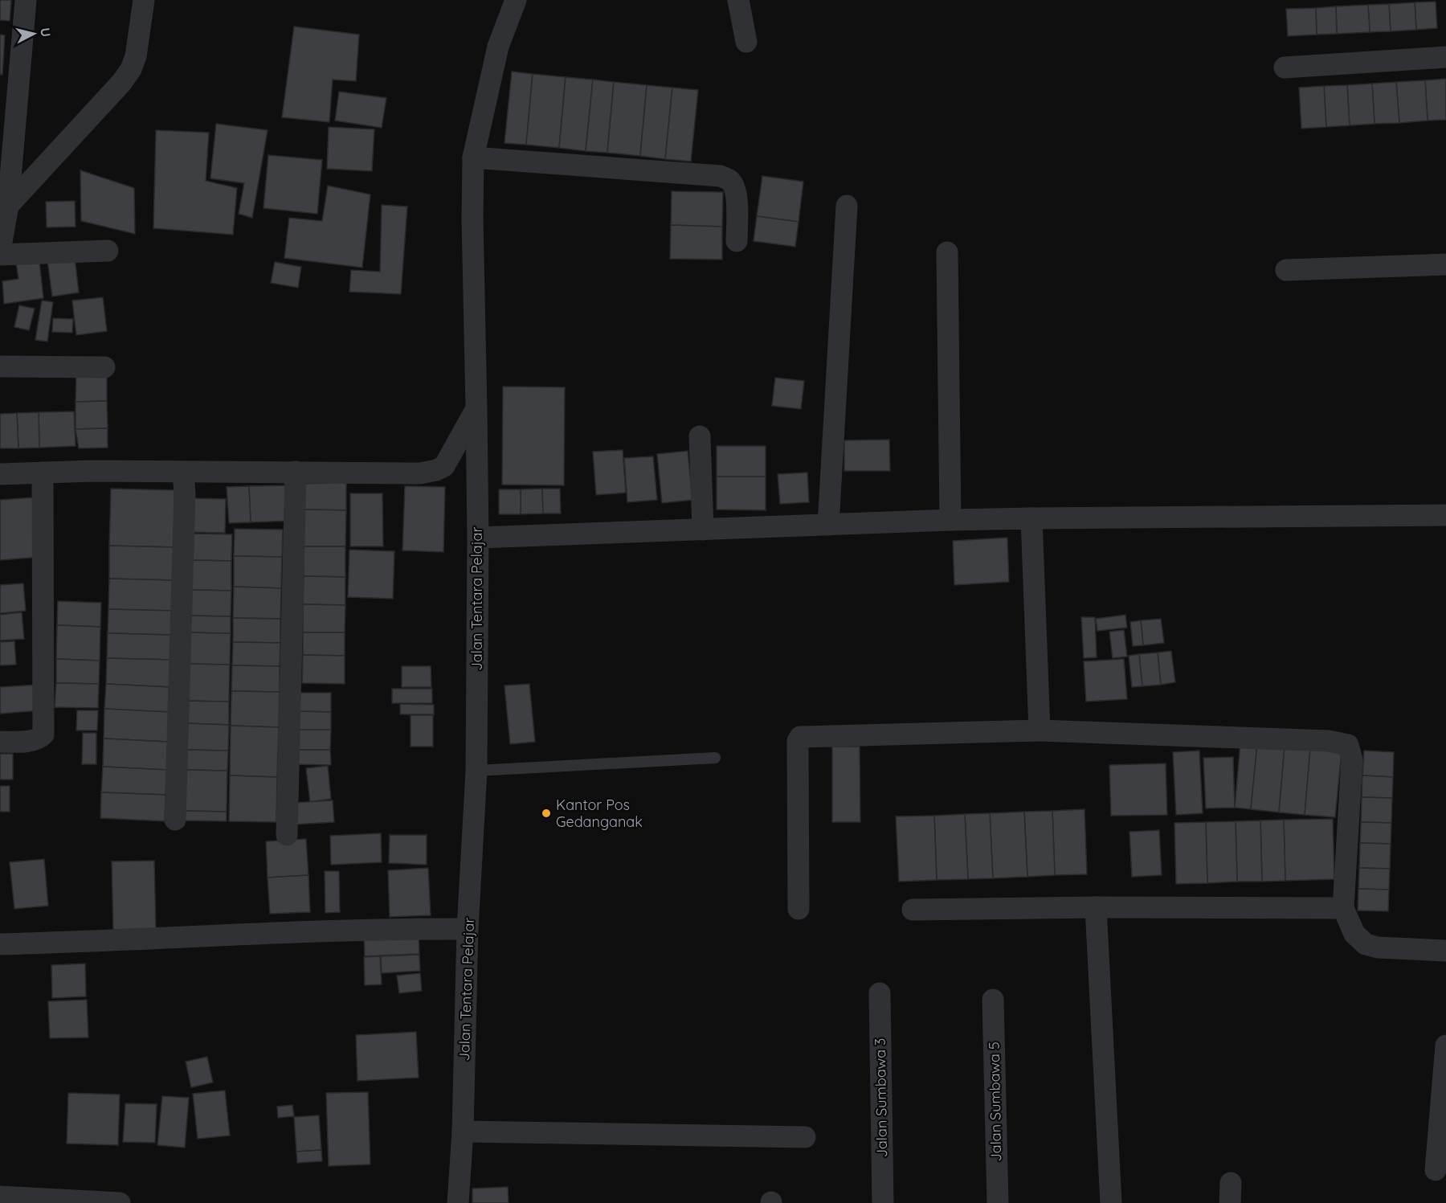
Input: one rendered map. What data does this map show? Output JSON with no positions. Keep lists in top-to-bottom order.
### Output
{
  "streets": {
    "street": ["Jalan Tentara Pelajar", "Jalan Sumbawa 3", "Jalan Sumbawa 5"]
  },
  "places": ["Kantor Pos Gedanganak"],
  "north": "right"
}
